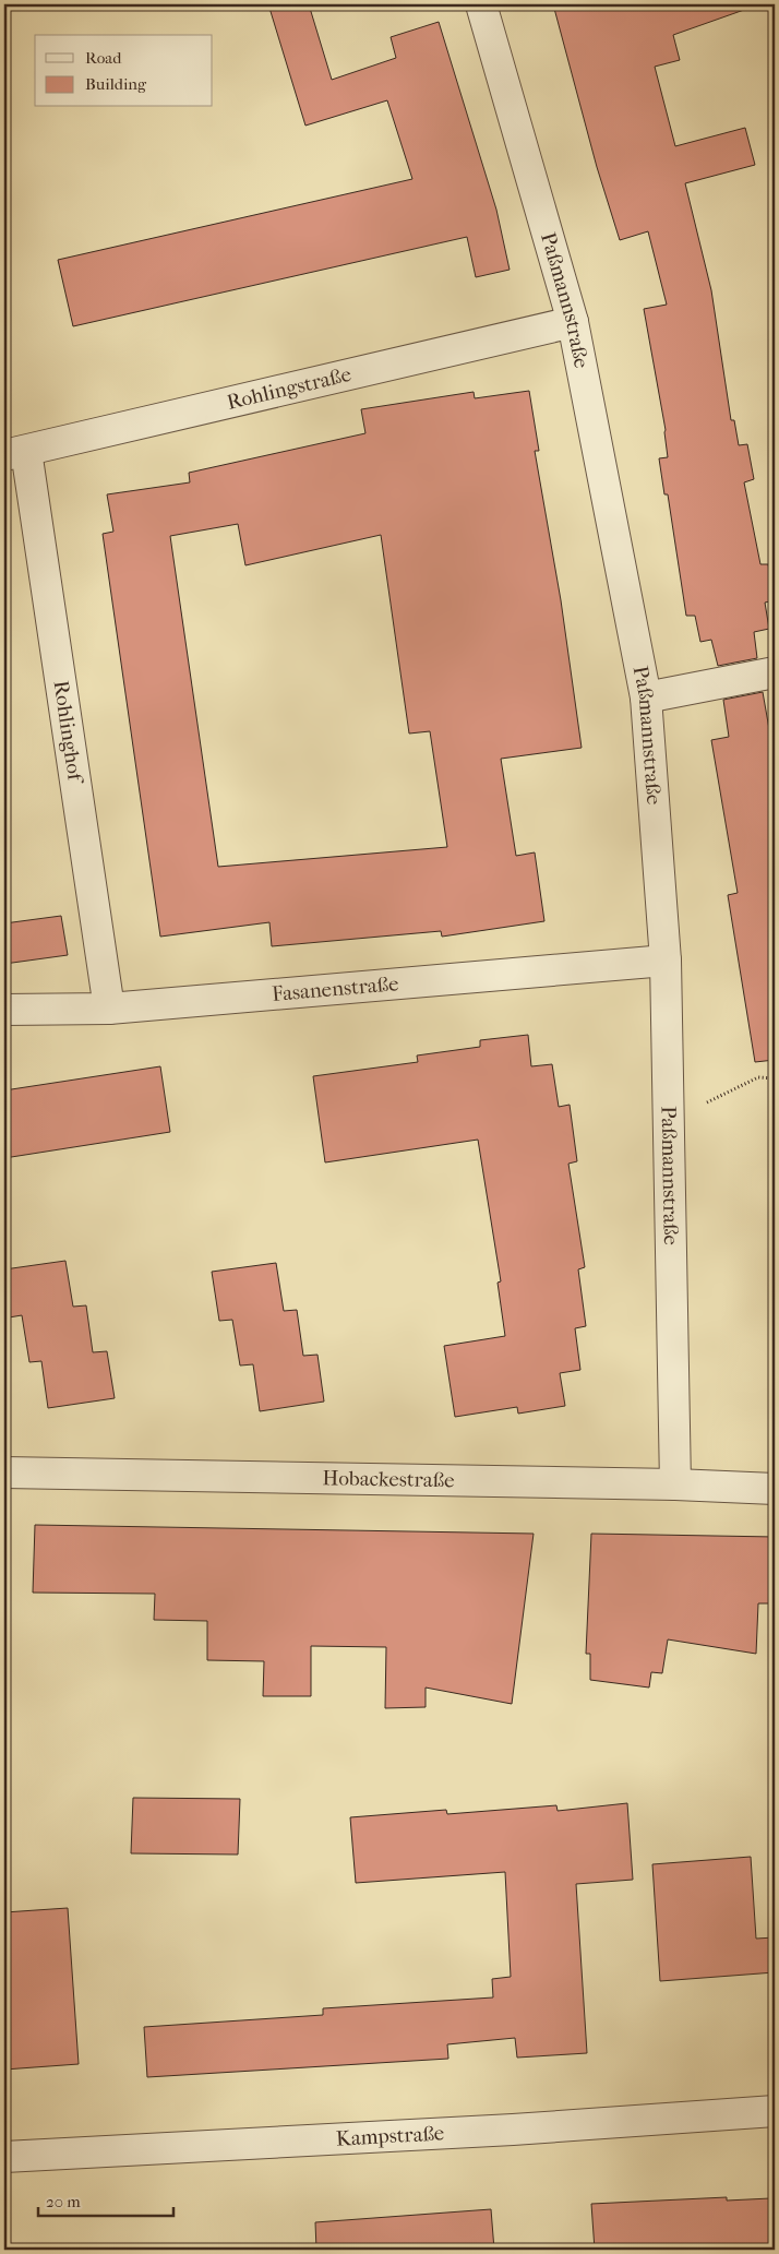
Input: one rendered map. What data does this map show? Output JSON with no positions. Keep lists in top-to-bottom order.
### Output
{
  "streets": {
    "street": [
      "Paßmannstraße",
      "Rohlingstraße",
      "Rohlinghof",
      "Fasanenstraße",
      "Hobackestraße",
      "Kampstraße"
    ]
  },
  "crossings": [
    ["Paßmannstraße", "Rohlingstraße"],
    ["Paßmannstraße", "Fasanenstraße"],
    ["Paßmannstraße", "Hobackestraße"],
    ["Rohlingstraße", "Rohlinghof"],
    ["Rohlinghof", "Fasanenstraße"]
  ],
  "legend": ["Road", "Building"],
  "scale_bar": "20 m"
}
